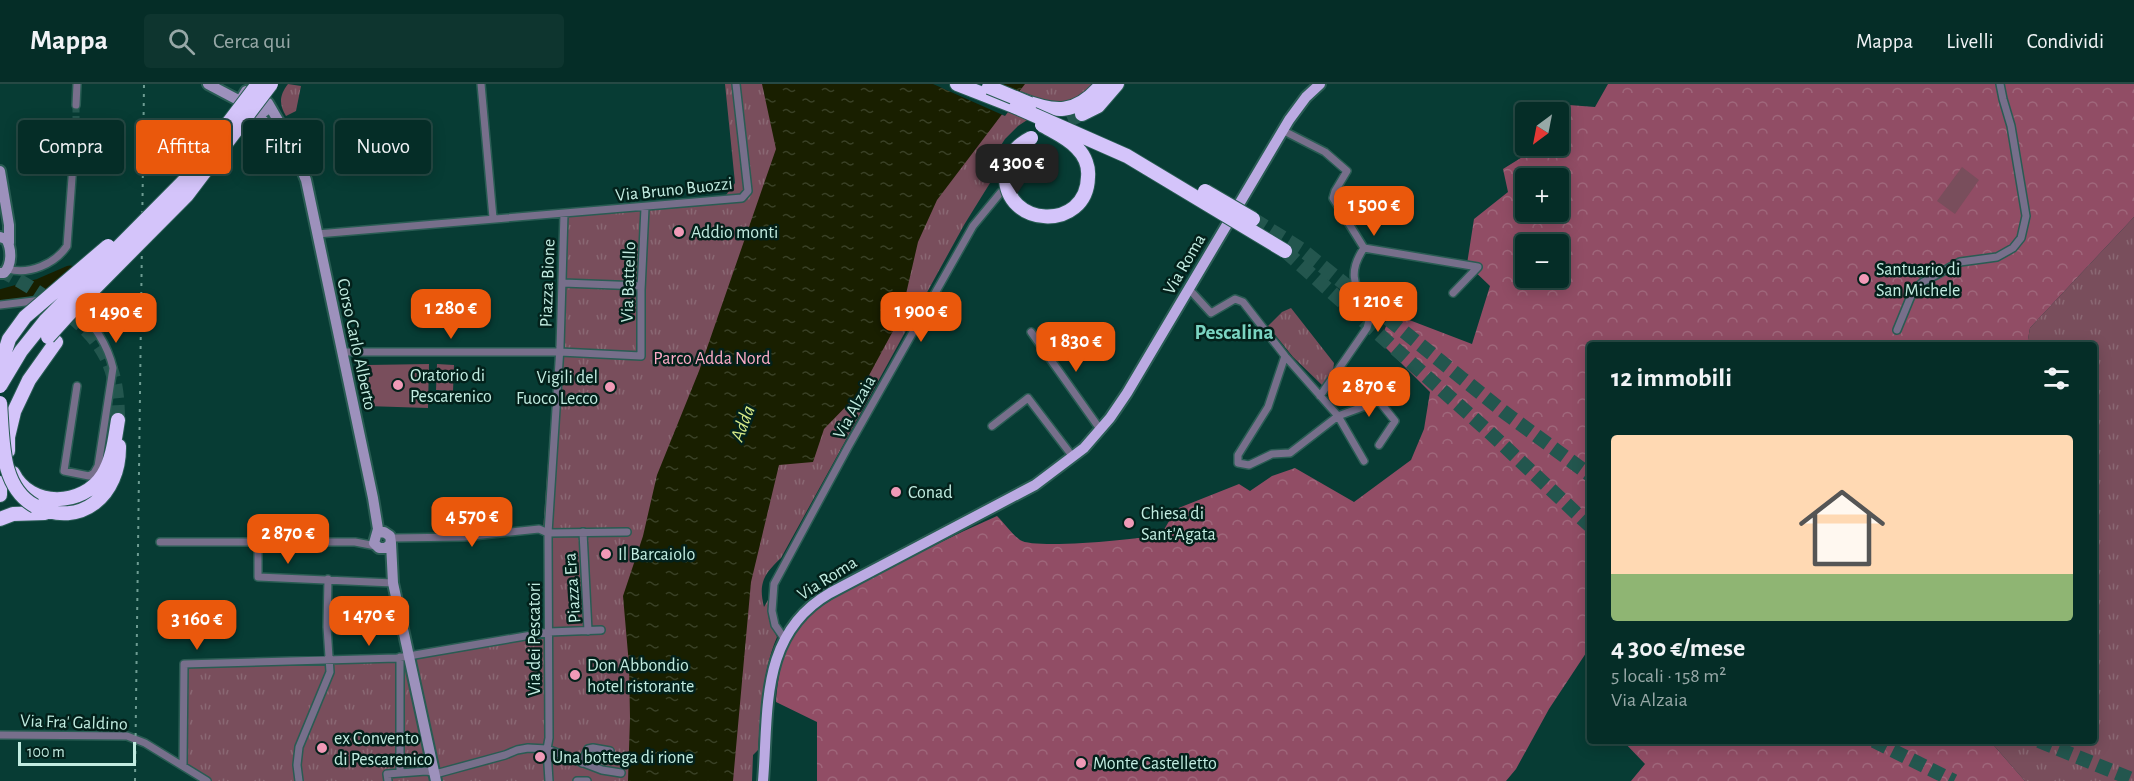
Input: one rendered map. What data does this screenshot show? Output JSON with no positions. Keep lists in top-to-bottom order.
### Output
{
  "streets": {
    "main road": ["Via Roma", "Corso Carlo Alberto"],
    "street": [
      "Via Bruno Buozzi",
      "Via Battello",
      "Piazza Bione",
      "Via Alzaia",
      "Piazza Era",
      "Via dei Pescatori",
      "Via Fra' Galdino"
    ]
  },
  "crossings": [
    ["Via Bruno Buozzi", "Via Battello"],
    ["Via Bruno Buozzi", "Piazza Bione"],
    ["Via Bruno Buozzi", "Corso Carlo Alberto"],
    ["Via Roma", "Via Alzaia"],
    ["Via Battello", "Piazza Bione"],
    ["Via Battello", "Via dei Pescatori"],
    ["Piazza Bione", "Via dei Pescatori"]
  ],
  "districts": ["Pescalina"],
  "water": ["Adda"],
  "parks": ["Parco Adda Nord"],
  "places": [
    "Addio monti",
    "Santuario di San Michele",
    "Oratorio di Pescarenico",
    "Vigili del Fuoco Lecco",
    "Conad",
    "Chiesa di Sant'Agata",
    "Il Barcaiolo",
    "Don Abbondio hotel ristorante",
    "ex Convento di Pescarenico",
    "Una bottega di rione",
    "Monte Castelletto"
  ],
  "scale_bar": "100 m",
  "north": "bottom left",
  "page": {
    "header": "Mappa",
    "search": "Cerca qui",
    "nav": ["Mappa", "Livelli", "Condividi"],
    "map_buttons": ["+", "−"],
    "chip": [
      "Compra",
      "Affitta",
      "Filtri",
      "Nuovo"
    ],
    "price": [
      "4 300 €",
      "1 500 €",
      "1 210 €",
      "1 280 €",
      "1 900 €",
      "1 490 €",
      "1 830 €",
      "2 870 €",
      "4 570 €",
      "2 870 €",
      "1 470 €",
      "3 160 €"
    ],
    "heading": "12 immobili",
    "list": [
      {
        "name": "4 300 €/mese",
        "note": "5 locali · 158 m² · Via Alzaia"
      }
    ],
    "scale": "100 m"
  }
}
